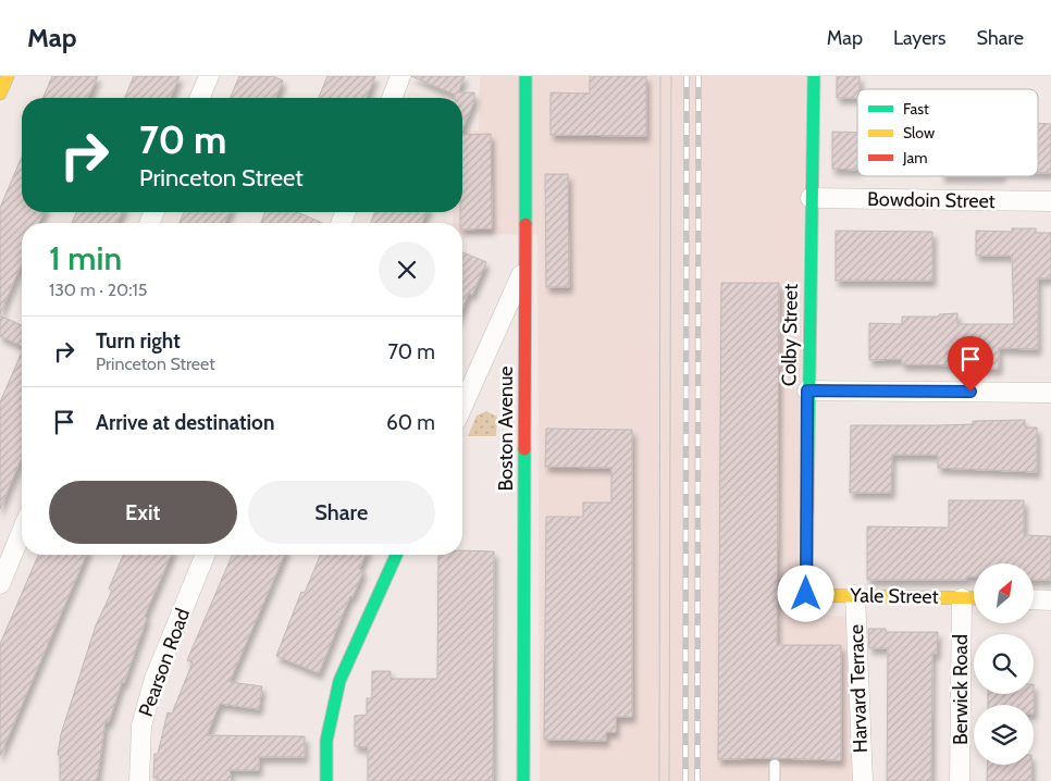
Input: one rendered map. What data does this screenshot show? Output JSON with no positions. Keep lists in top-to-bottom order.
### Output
{
  "streets": {
    "street": [
      "Bowdoin Street",
      "Colby Street",
      "Boston Avenue",
      "Yale Street",
      "Pearson Road",
      "Harvard Terrace",
      "Berwick Road"
    ]
  },
  "crossings": [
    ["Bowdoin Street", "Colby Street"],
    ["Colby Street", "Yale Street"],
    ["Yale Street", "Harvard Terrace"],
    ["Yale Street", "Berwick Road"]
  ],
  "legend": ["Fast", "Slow", "Jam"],
  "north": "top right",
  "page": {
    "header": "Map",
    "nav": ["Map", "Layers", "Share"],
    "turn": ["70 m", "Princeton Street"],
    "heading": ["1 min", "130 m · 20:15"],
    "list": [
      {
        "name": "Turn right",
        "note": "Princeton Street",
        "value": "70 m"
      },
      {
        "name": "Arrive at destination",
        "value": "60 m"
      }
    ],
    "buttons": ["Exit", "Share"]
  }
}
